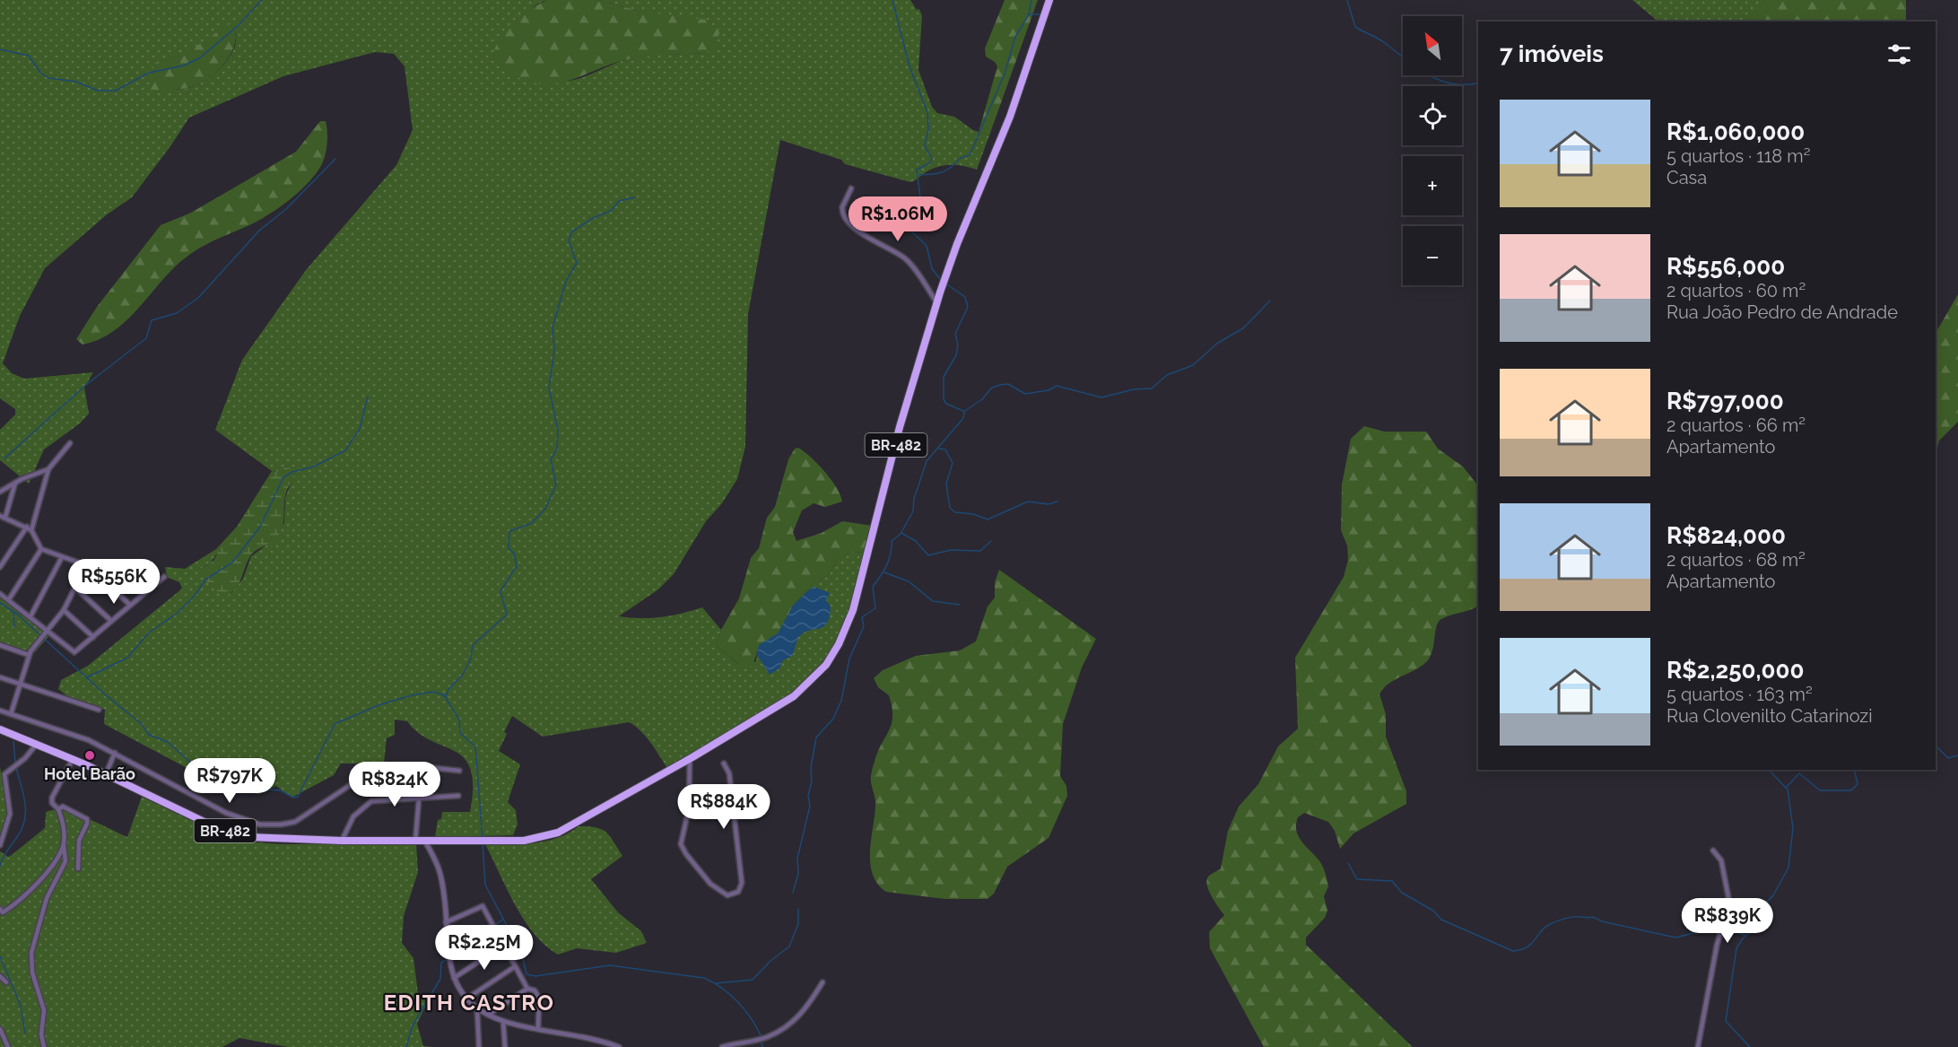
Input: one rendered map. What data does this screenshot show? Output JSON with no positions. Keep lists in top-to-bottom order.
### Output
{
  "streets": {
    "highway": ["BR-482"]
  },
  "districts": ["EDITH CASTRO"],
  "places": ["Hotel Barão"],
  "north": "top left",
  "page": {
    "map_buttons": ["+", "−"],
    "heading": "7 imóveis",
    "list": [
      {
        "name": "R$1,060,000",
        "note": "5 quartos · 118 m² · Casa"
      },
      {
        "name": "R$556,000",
        "note": "2 quartos · 60 m² · Rua João Pedro de Andrade"
      },
      {
        "name": "R$797,000",
        "note": "2 quartos · 66 m² · Apartamento"
      },
      {
        "name": "R$824,000",
        "note": "2 quartos · 68 m² · Apartamento"
      },
      {
        "name": "R$2,250,000",
        "note": "5 quartos · 163 m² · Rua Clovenilto Catarinozi"
      }
    ],
    "price": [
      "R$1.06M",
      "R$556K",
      "R$797K",
      "R$824K",
      "R$884K",
      "R$839K",
      "R$2.25M"
    ]
  }
}
